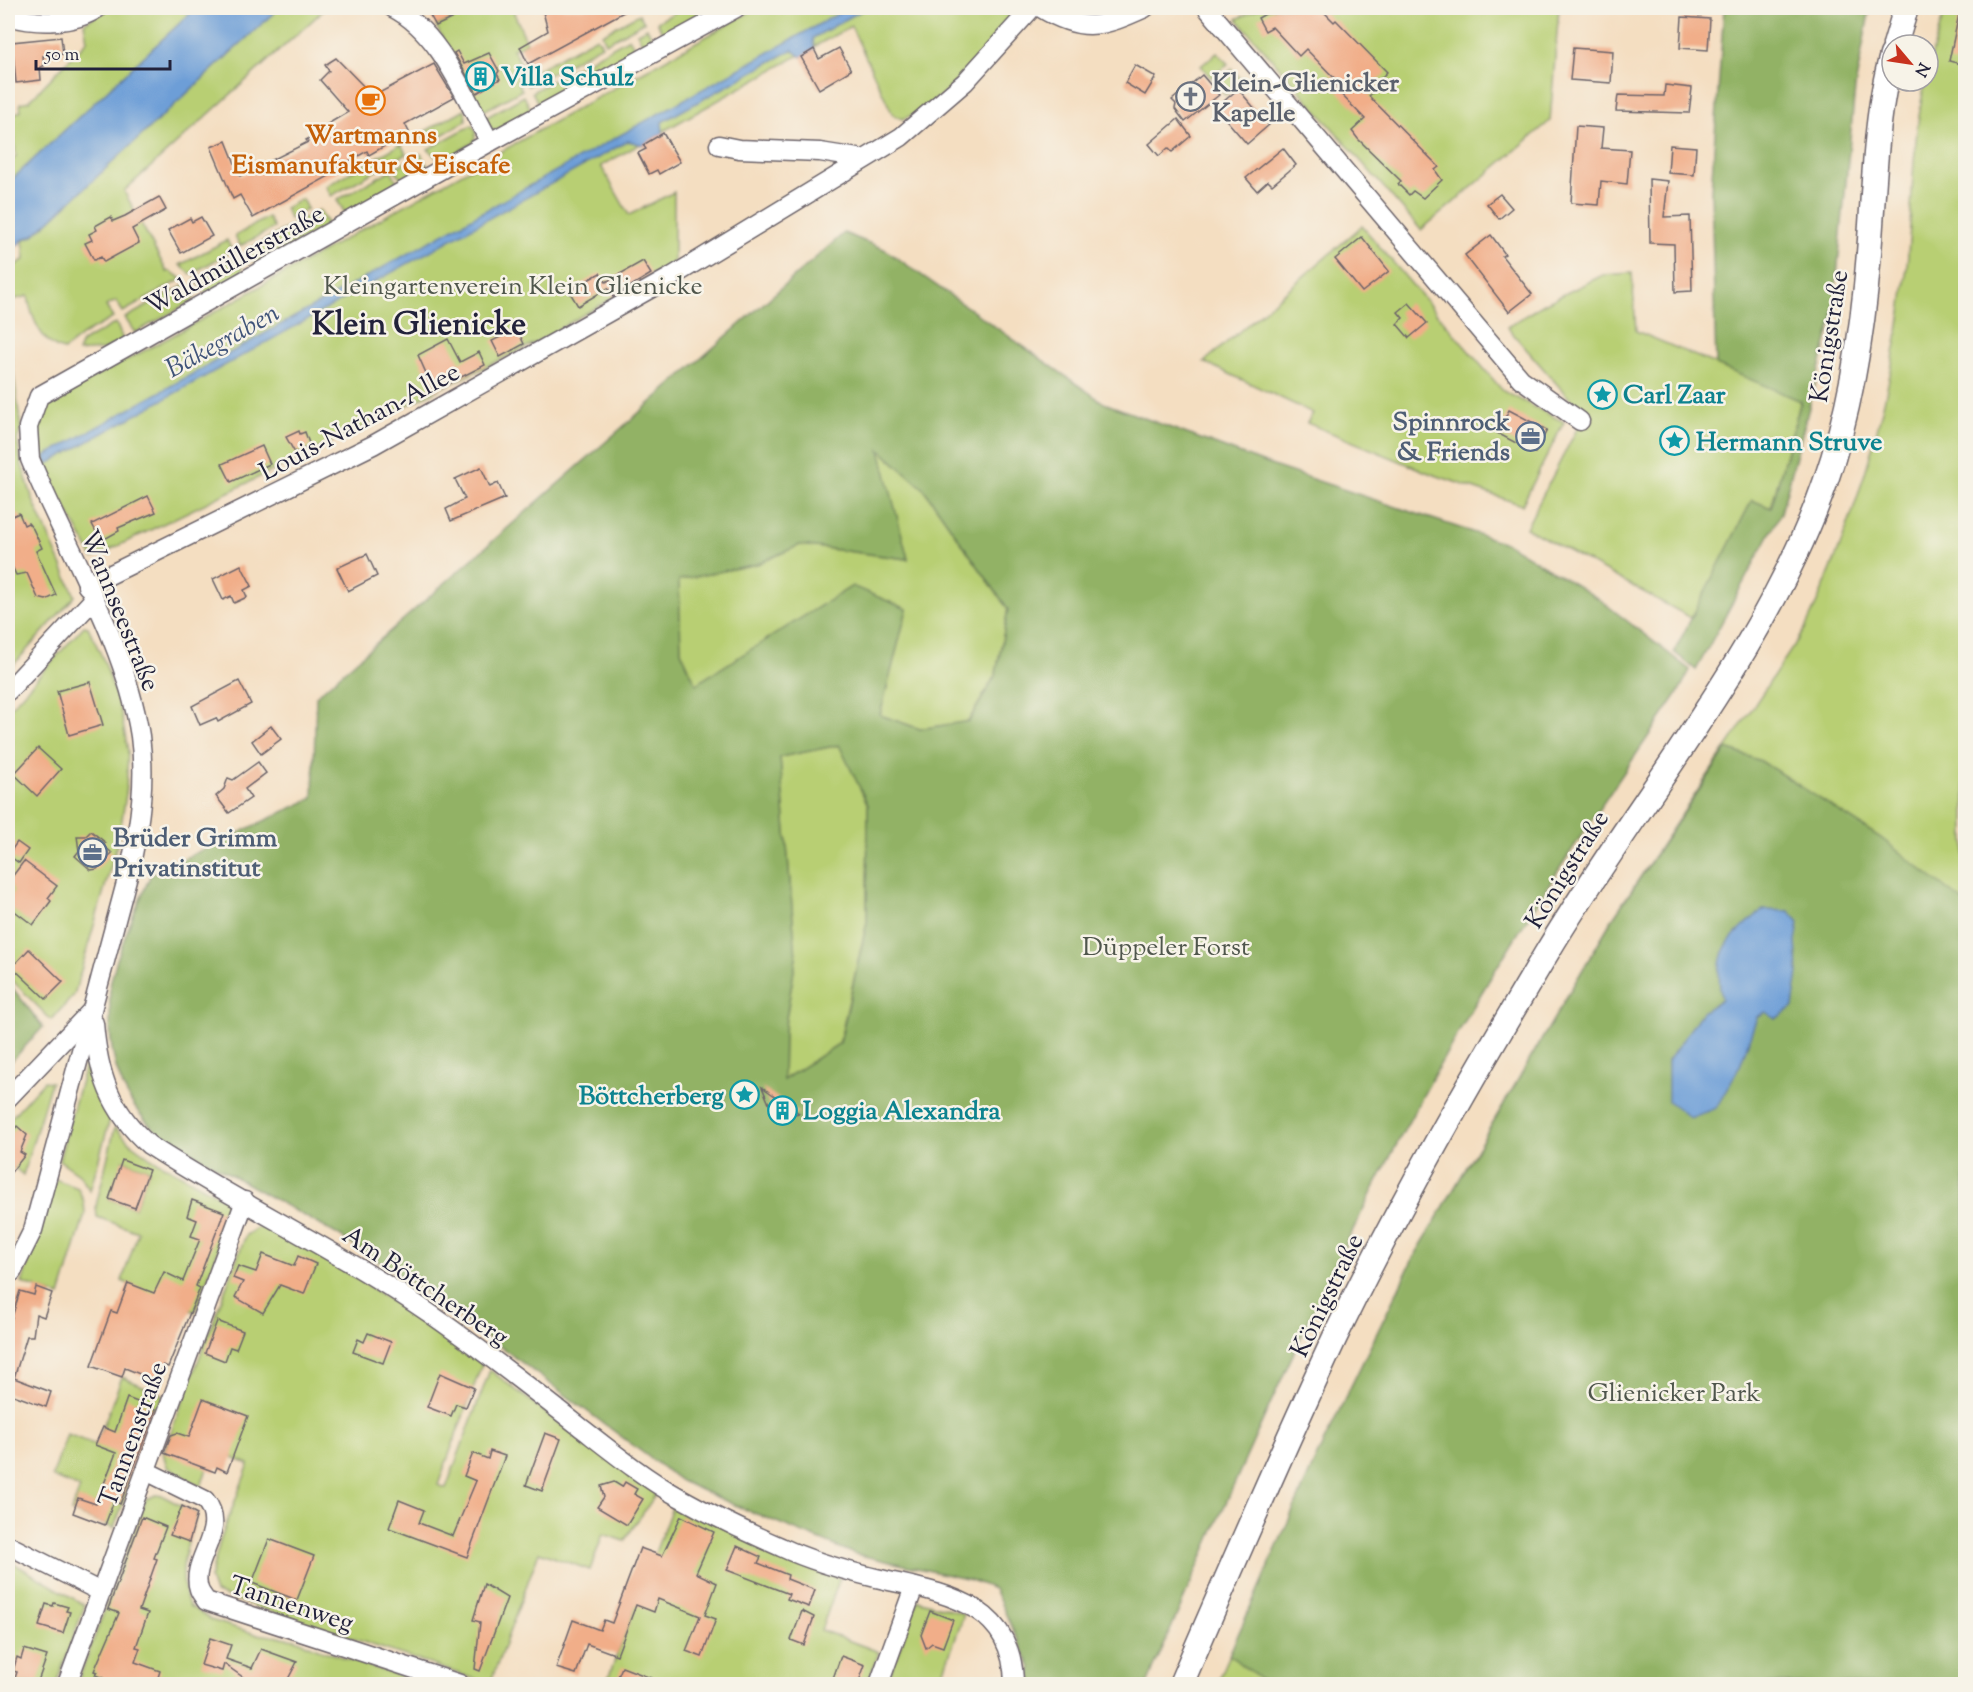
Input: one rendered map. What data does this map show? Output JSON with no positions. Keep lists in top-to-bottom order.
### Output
{
  "streets": {
    "main road": ["Königstraße"],
    "street": [
      "Waldmüllerstraße",
      "Louis-Nathan-Allee",
      "Wannseestraße",
      "Am Böttcherberg",
      "Tannenstraße",
      "Tannenweg"
    ]
  },
  "crossings": [
    ["Waldmüllerstraße", "Wannseestraße"],
    ["Louis-Nathan-Allee", "Wannseestraße"],
    ["Wannseestraße", "Am Böttcherberg"],
    ["Am Böttcherberg", "Tannenstraße"],
    ["Tannenstraße", "Tannenweg"]
  ],
  "districts": ["Klein Glienicke"],
  "water": ["Bäkegraben"],
  "parks": ["Kleingartenverein Klein Glienicke", "Düppeler Forst", "Glienicker Park"],
  "places": {
    "building": ["Villa Schulz", "Loggia Alexandra"],
    "church": ["Klein-Glienicker Kapelle"],
    "cafe": ["Wartmanns Eismanufaktur & Eiscafe"],
    "place": ["Carl Zaar", "Hermann Struve", "Böttcherberg"],
    "office": ["Spinnrock & Friends", "Brüder Grimm Privatinstitut"]
  },
  "scale_bar": "50 m",
  "north": "bottom right"
}
